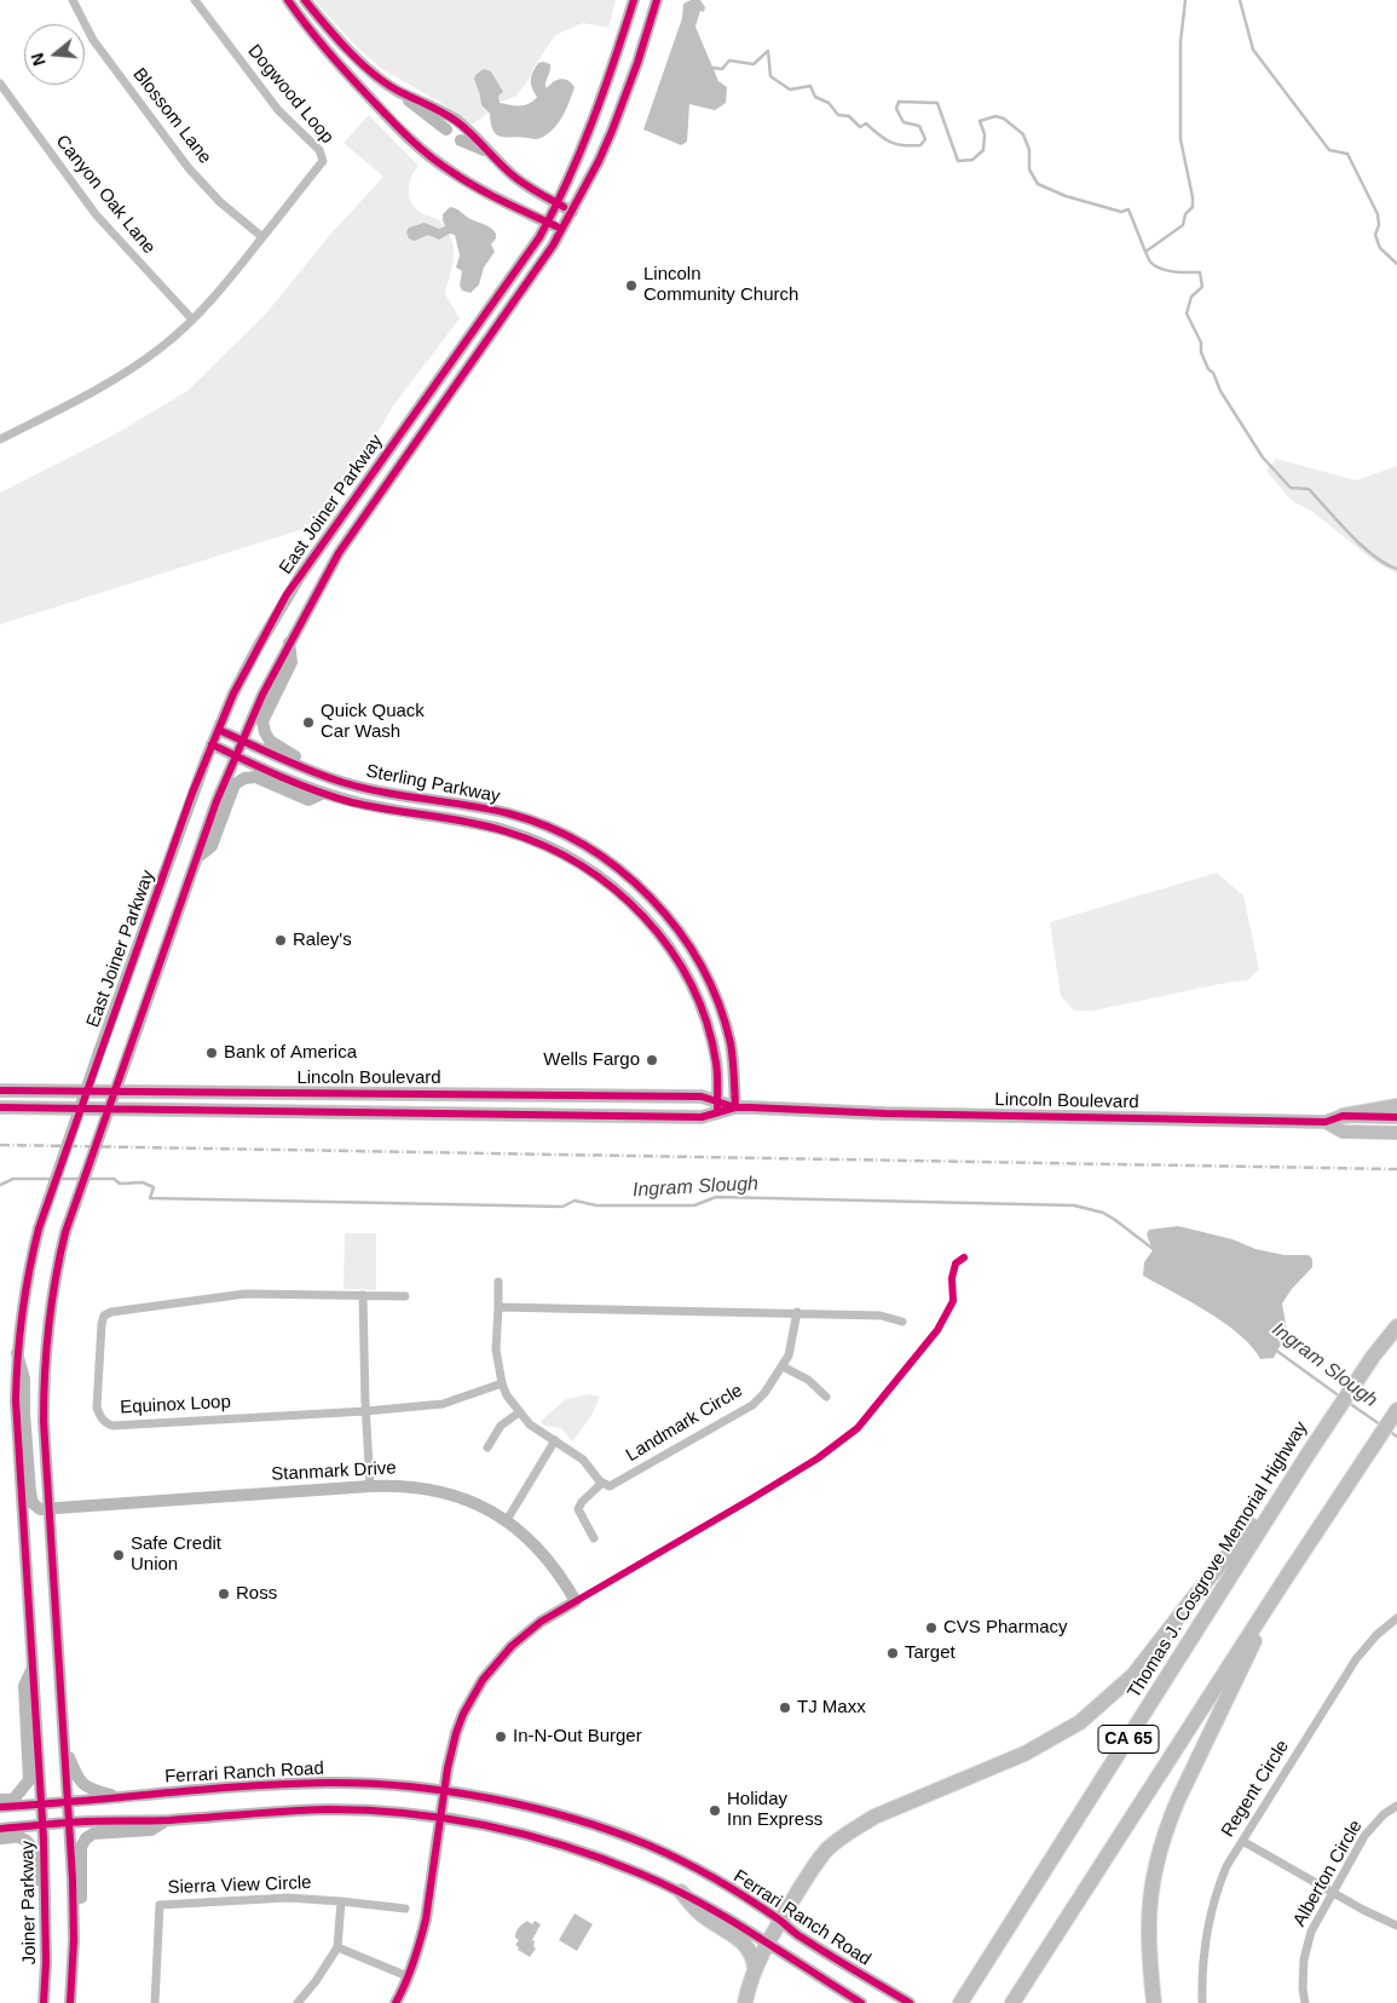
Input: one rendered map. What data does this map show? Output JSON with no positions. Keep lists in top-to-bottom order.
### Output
{
  "streets": {
    "highway": ["Thomas J. Cosgrove Memorial Highway", "CA 65"],
    "main road": [
      "East Joiner Parkway",
      "Sterling Parkway",
      "Lincoln Boulevard",
      "Stanmark Drive",
      "Ferrari Ranch Road",
      "Joiner Parkway"
    ],
    "street": [
      "Dogwood Loop",
      "Blossom Lane",
      "Canyon Oak Lane",
      "Equinox Loop",
      "Landmark Circle",
      "Regent Circle",
      "Alberton Circle",
      "Sierra View Circle"
    ]
  },
  "crossings": [
    ["Dogwood Loop", "Blossom Lane"],
    ["Dogwood Loop", "Canyon Oak Lane"],
    ["East Joiner Parkway", "Sterling Parkway"],
    ["East Joiner Parkway", "Stanmark Drive"],
    ["East Joiner Parkway", "Joiner Parkway"],
    ["Sterling Parkway", "Lincoln Boulevard"],
    ["Stanmark Drive", "Ferrari Ranch Road"],
    ["Ferrari Ranch Road", "Joiner Parkway"]
  ],
  "water": ["Ingram Slough"],
  "places": [
    "Lincoln Community Church",
    "Quick Quack Car Wash",
    "Raley's",
    "Bank of America",
    "Wells Fargo",
    "Safe Credit Union",
    "Ross",
    "CVS Pharmacy",
    "Target",
    "TJ Maxx",
    "In-N-Out Burger",
    "Holiday Inn Express"
  ],
  "north": "left"
}
